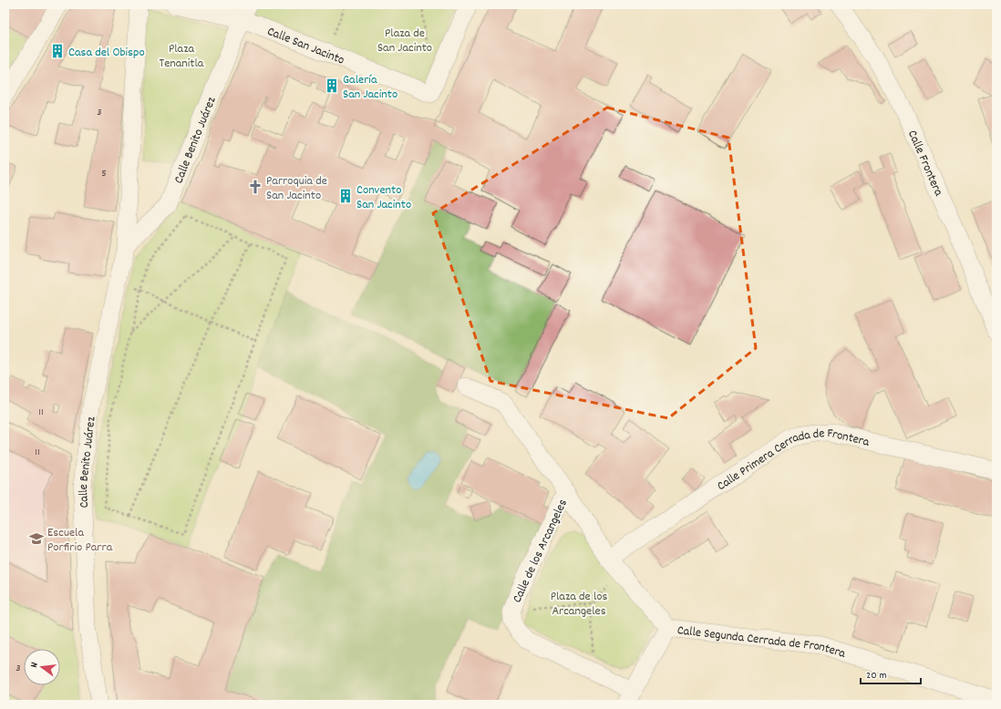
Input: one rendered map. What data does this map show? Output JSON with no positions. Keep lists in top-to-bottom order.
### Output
{
  "streets": {
    "street": [
      "Calle San Jacinto",
      "Calle Benito Juárez",
      "Calle Frontera",
      "Calle Primera Cerrada de Frontera",
      "Calle de los Arcangeles",
      "Calle Segunda Cerrada de Frontera"
    ]
  },
  "crossings": [
    ["Calle San Jacinto", "Calle Benito Juárez"],
    ["Calle Primera Cerrada de Frontera", "Calle Segunda Cerrada de Frontera"],
    ["Calle de los Arcangeles", "Calle Segunda Cerrada de Frontera"]
  ],
  "parks": ["Plaza de San Jacinto", "Plaza Tenanitla", "Plaza de los Arcangeles"],
  "places": {
    "building": ["Casa del Obispo", "Galería San Jacinto", "Convento San Jacinto"],
    "church": ["Parroquia de San Jacinto"],
    "school or university": ["Escuela Porfirio Parra"]
  },
  "house_numbers": [
    "3",
    "5",
    "11",
    "11",
    "3"
  ],
  "scale_bar": "20 m",
  "north": "left"
}
